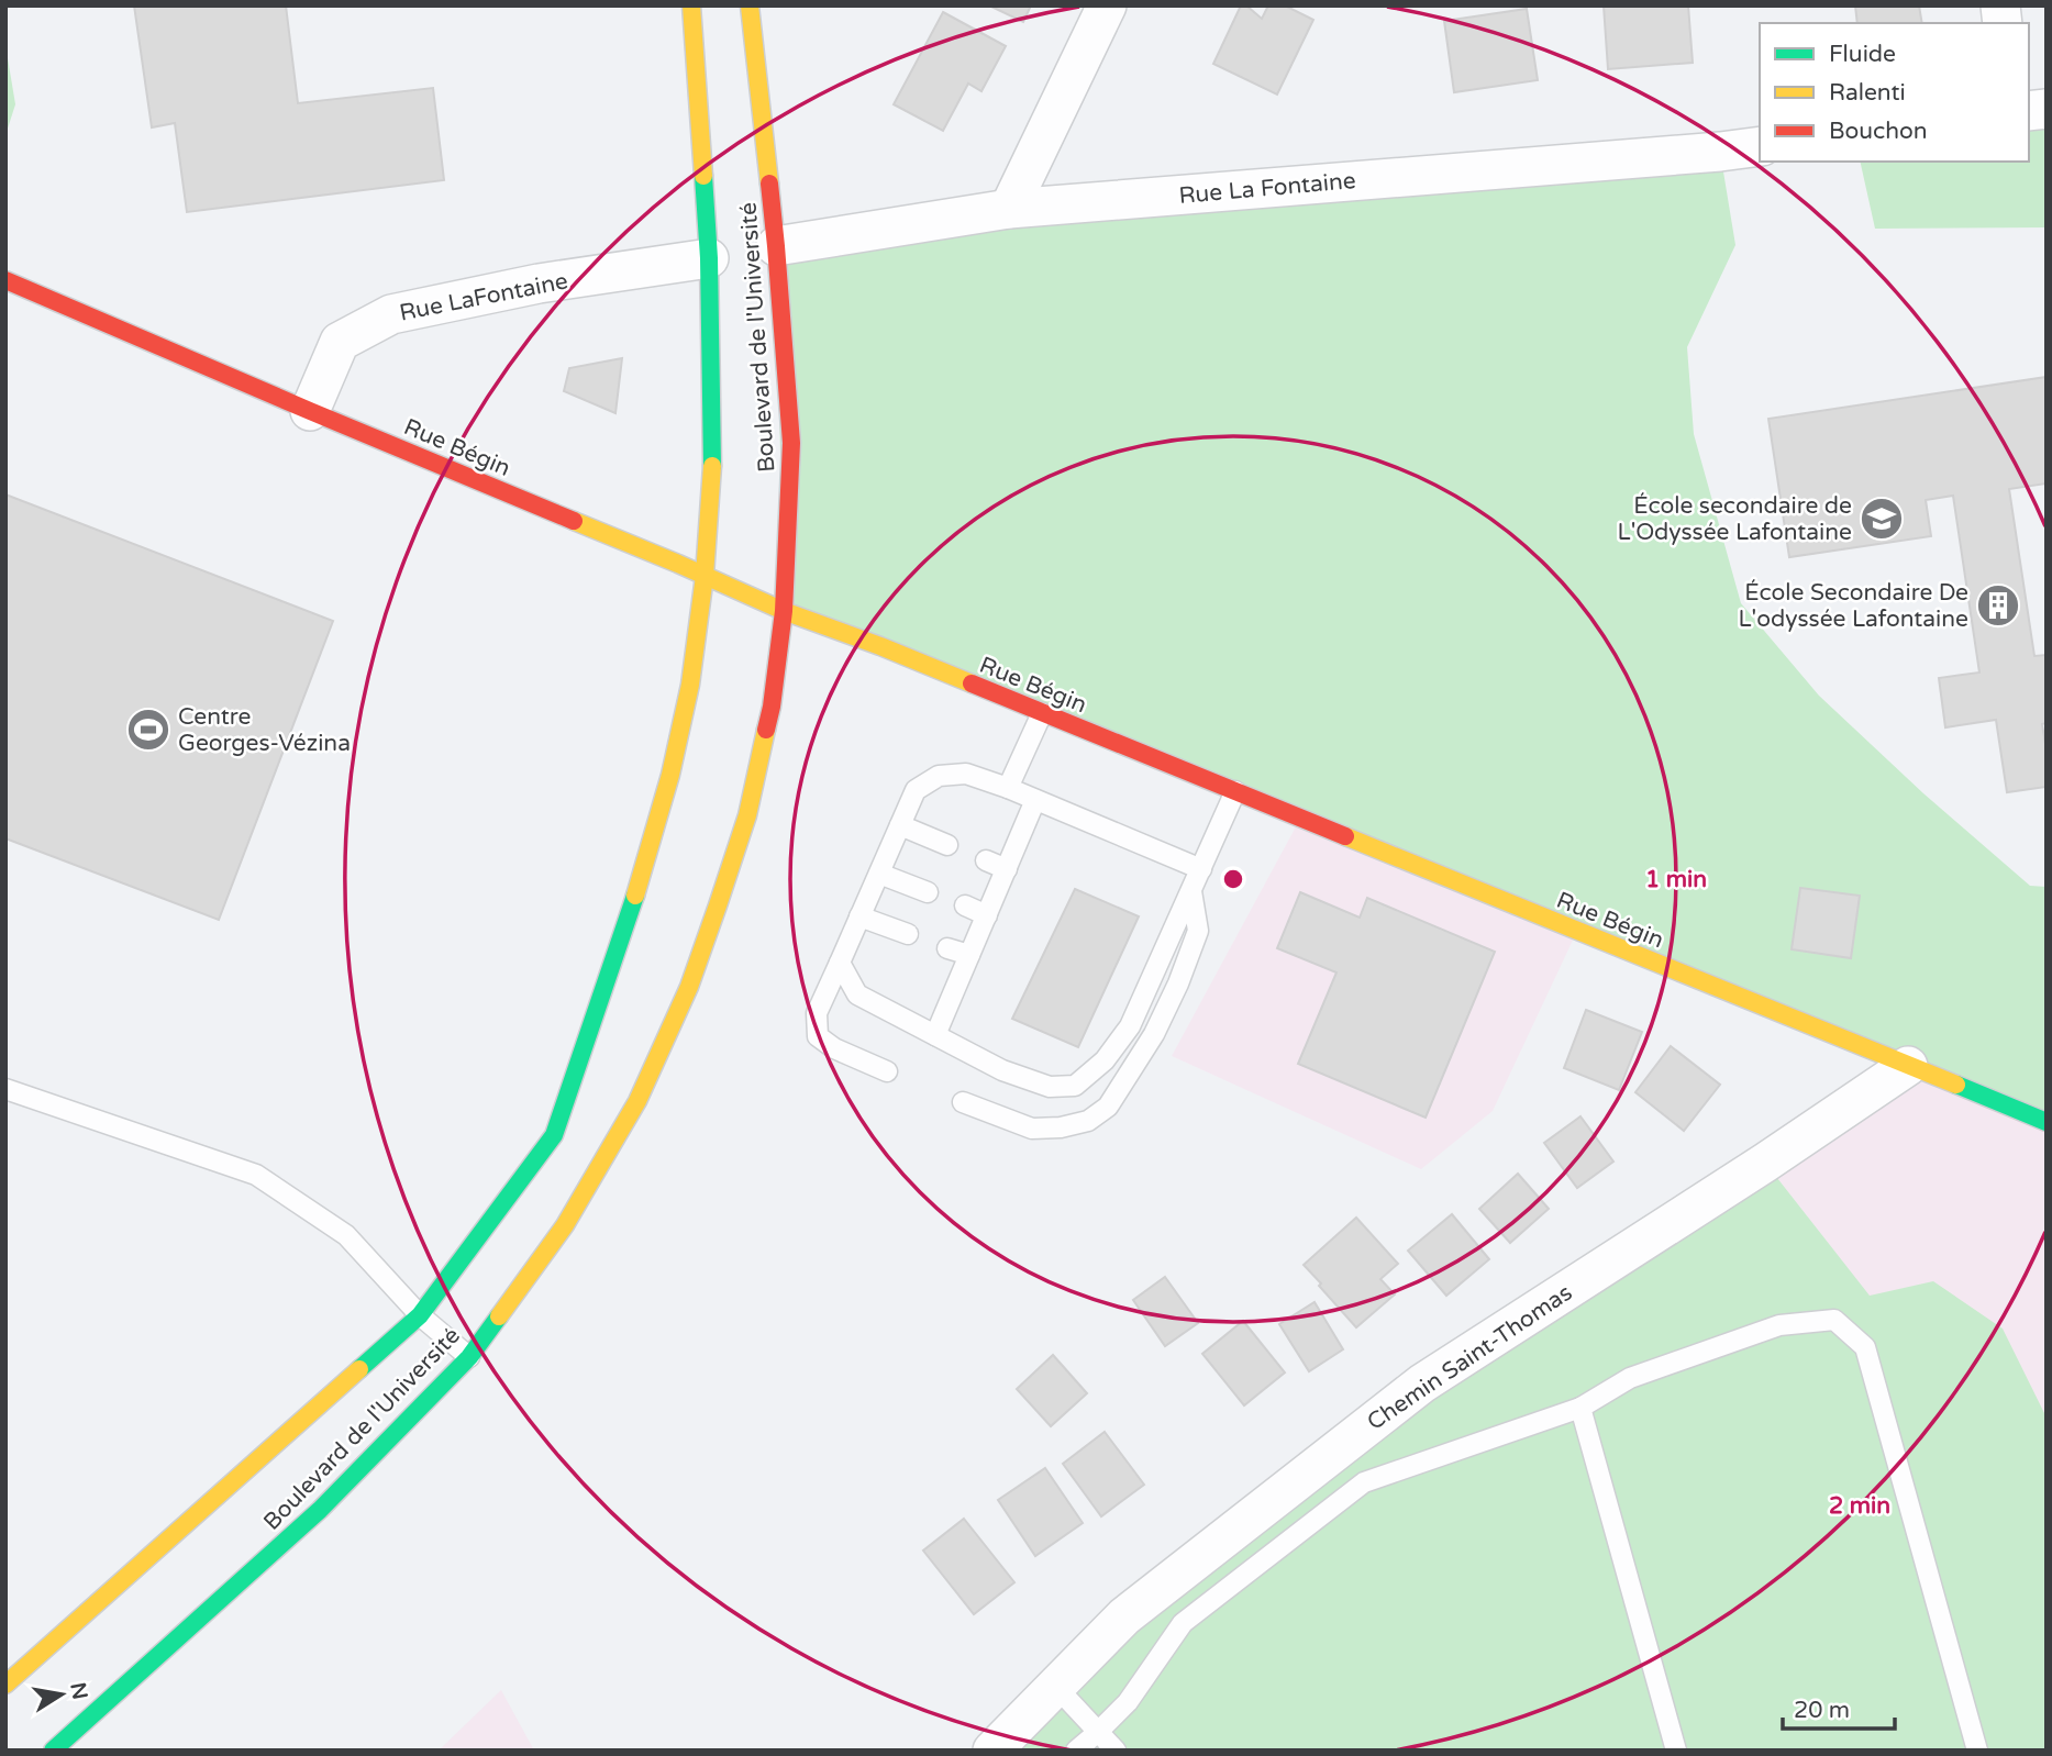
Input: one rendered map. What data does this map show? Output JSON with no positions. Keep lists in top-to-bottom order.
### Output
{
  "streets": {
    "main road": ["Boulevard de l'Université", "Rue Bégin"],
    "street": ["Rue La Fontaine", "Rue LaFontaine", "Chemin Saint-Thomas"]
  },
  "crossings": [
    ["Rue La Fontaine", "Boulevard de l'Université"],
    ["Rue LaFontaine", "Boulevard de l'Université"],
    ["Rue LaFontaine", "Rue Bégin"],
    ["Boulevard de l'Université", "Rue Bégin"],
    ["Rue Bégin", "Chemin Saint-Thomas"]
  ],
  "places": {
    "school or university": ["École secondaire de L'Odyssée Lafontaine"],
    "building": ["École Secondaire De L'odyssée Lafontaine"],
    "sports": ["Centre Georges-Vézina"]
  },
  "legend": ["Fluide", "Ralenti", "Bouchon"],
  "scale_bar": "20 m",
  "north": "right",
  "rings": ["1 min", "2 min"]
}
